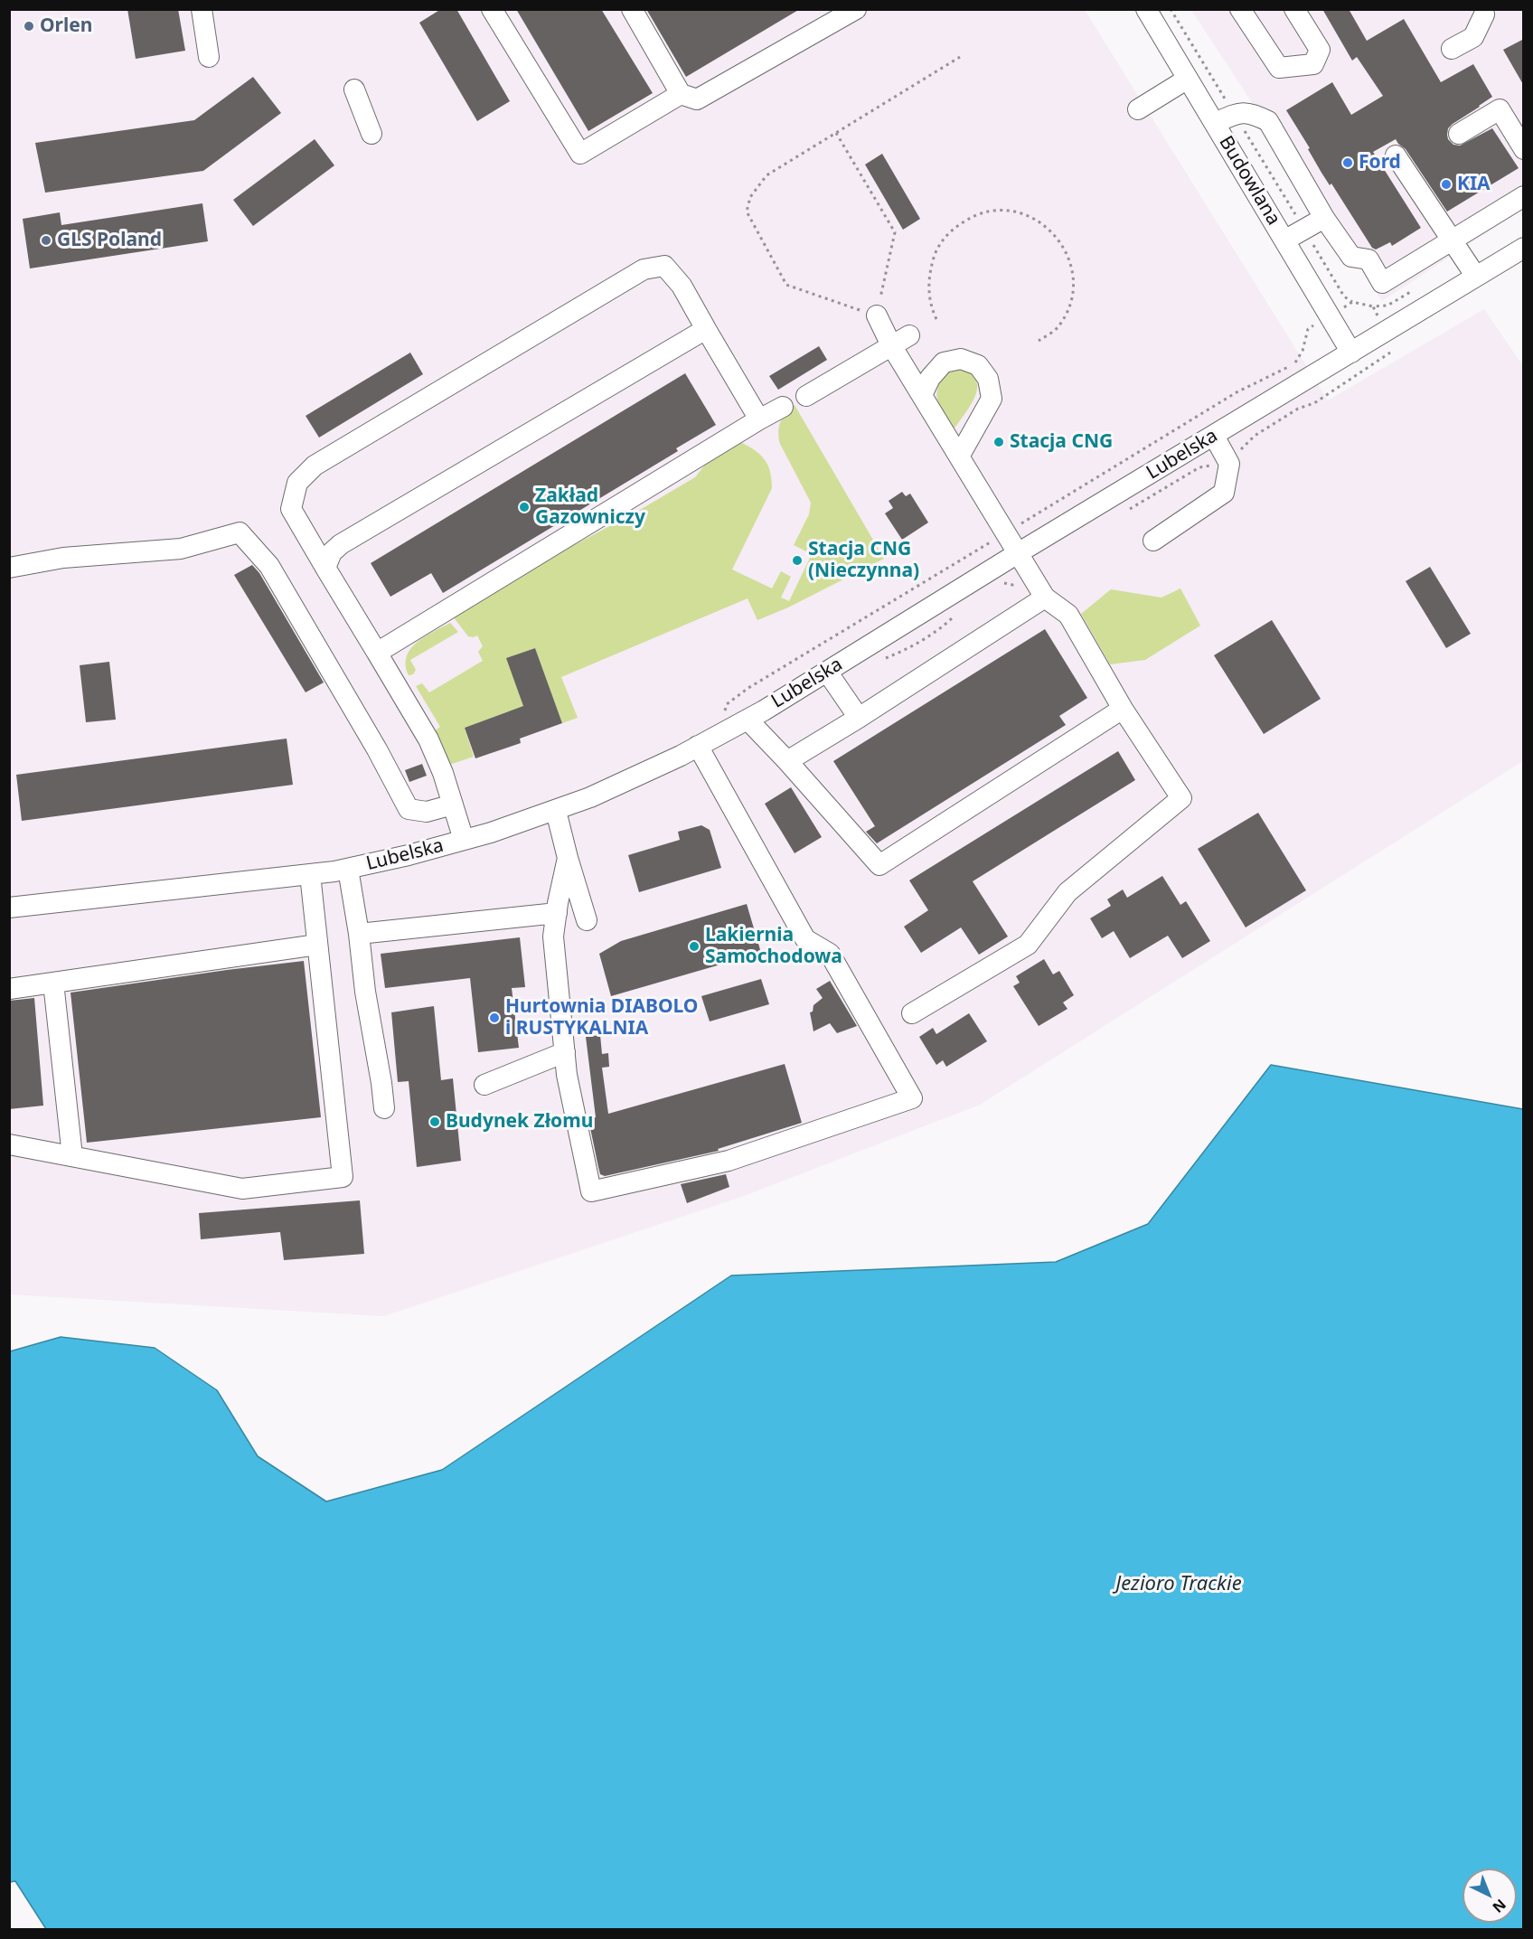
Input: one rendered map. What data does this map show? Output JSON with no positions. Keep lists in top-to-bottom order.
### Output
{
  "streets": {
    "street": ["Budowlana", "Lubelska"]
  },
  "crossings": [
    ["Budowlana", "Lubelska"]
  ],
  "water": ["Jezioro Trackie"],
  "places": [
    "Orlen",
    "Ford",
    "KIA",
    "GLS Poland",
    "Stacja CNG",
    "Zakład Gazowniczy",
    "Stacja CNG (Nieczynna)",
    "Lakiernia Samochodowa",
    "Hurtownia DIABOLO i RUSTYKALNIA",
    "Budynek Złomu"
  ],
  "north": "bottom right"
}
